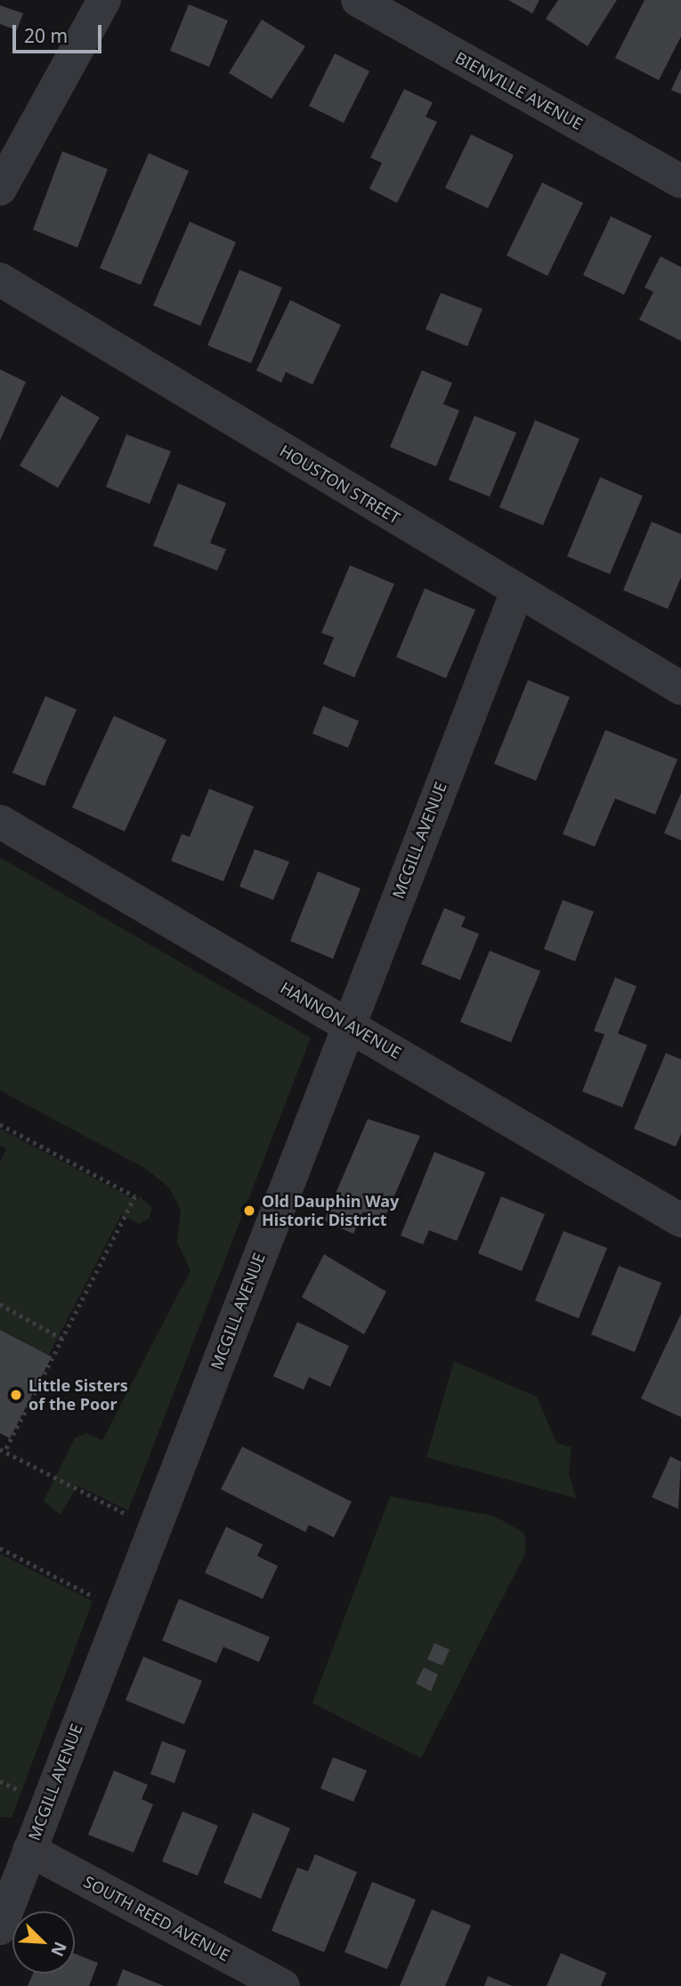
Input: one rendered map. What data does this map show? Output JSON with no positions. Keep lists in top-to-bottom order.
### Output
{
  "streets": {
    "street": [
      "BIENVILLE AVENUE",
      "HOUSTON STREET",
      "MCGILL AVENUE",
      "HANNON AVENUE",
      "SOUTH REED AVENUE"
    ]
  },
  "crossings": [
    ["HOUSTON STREET", "MCGILL AVENUE"],
    ["MCGILL AVENUE", "HANNON AVENUE"],
    ["MCGILL AVENUE", "SOUTH REED AVENUE"]
  ],
  "places": ["Old Dauphin Way Historic District", "Little Sisters of the Poor"],
  "scale_bar": "20 m",
  "north": "bottom right"
}
